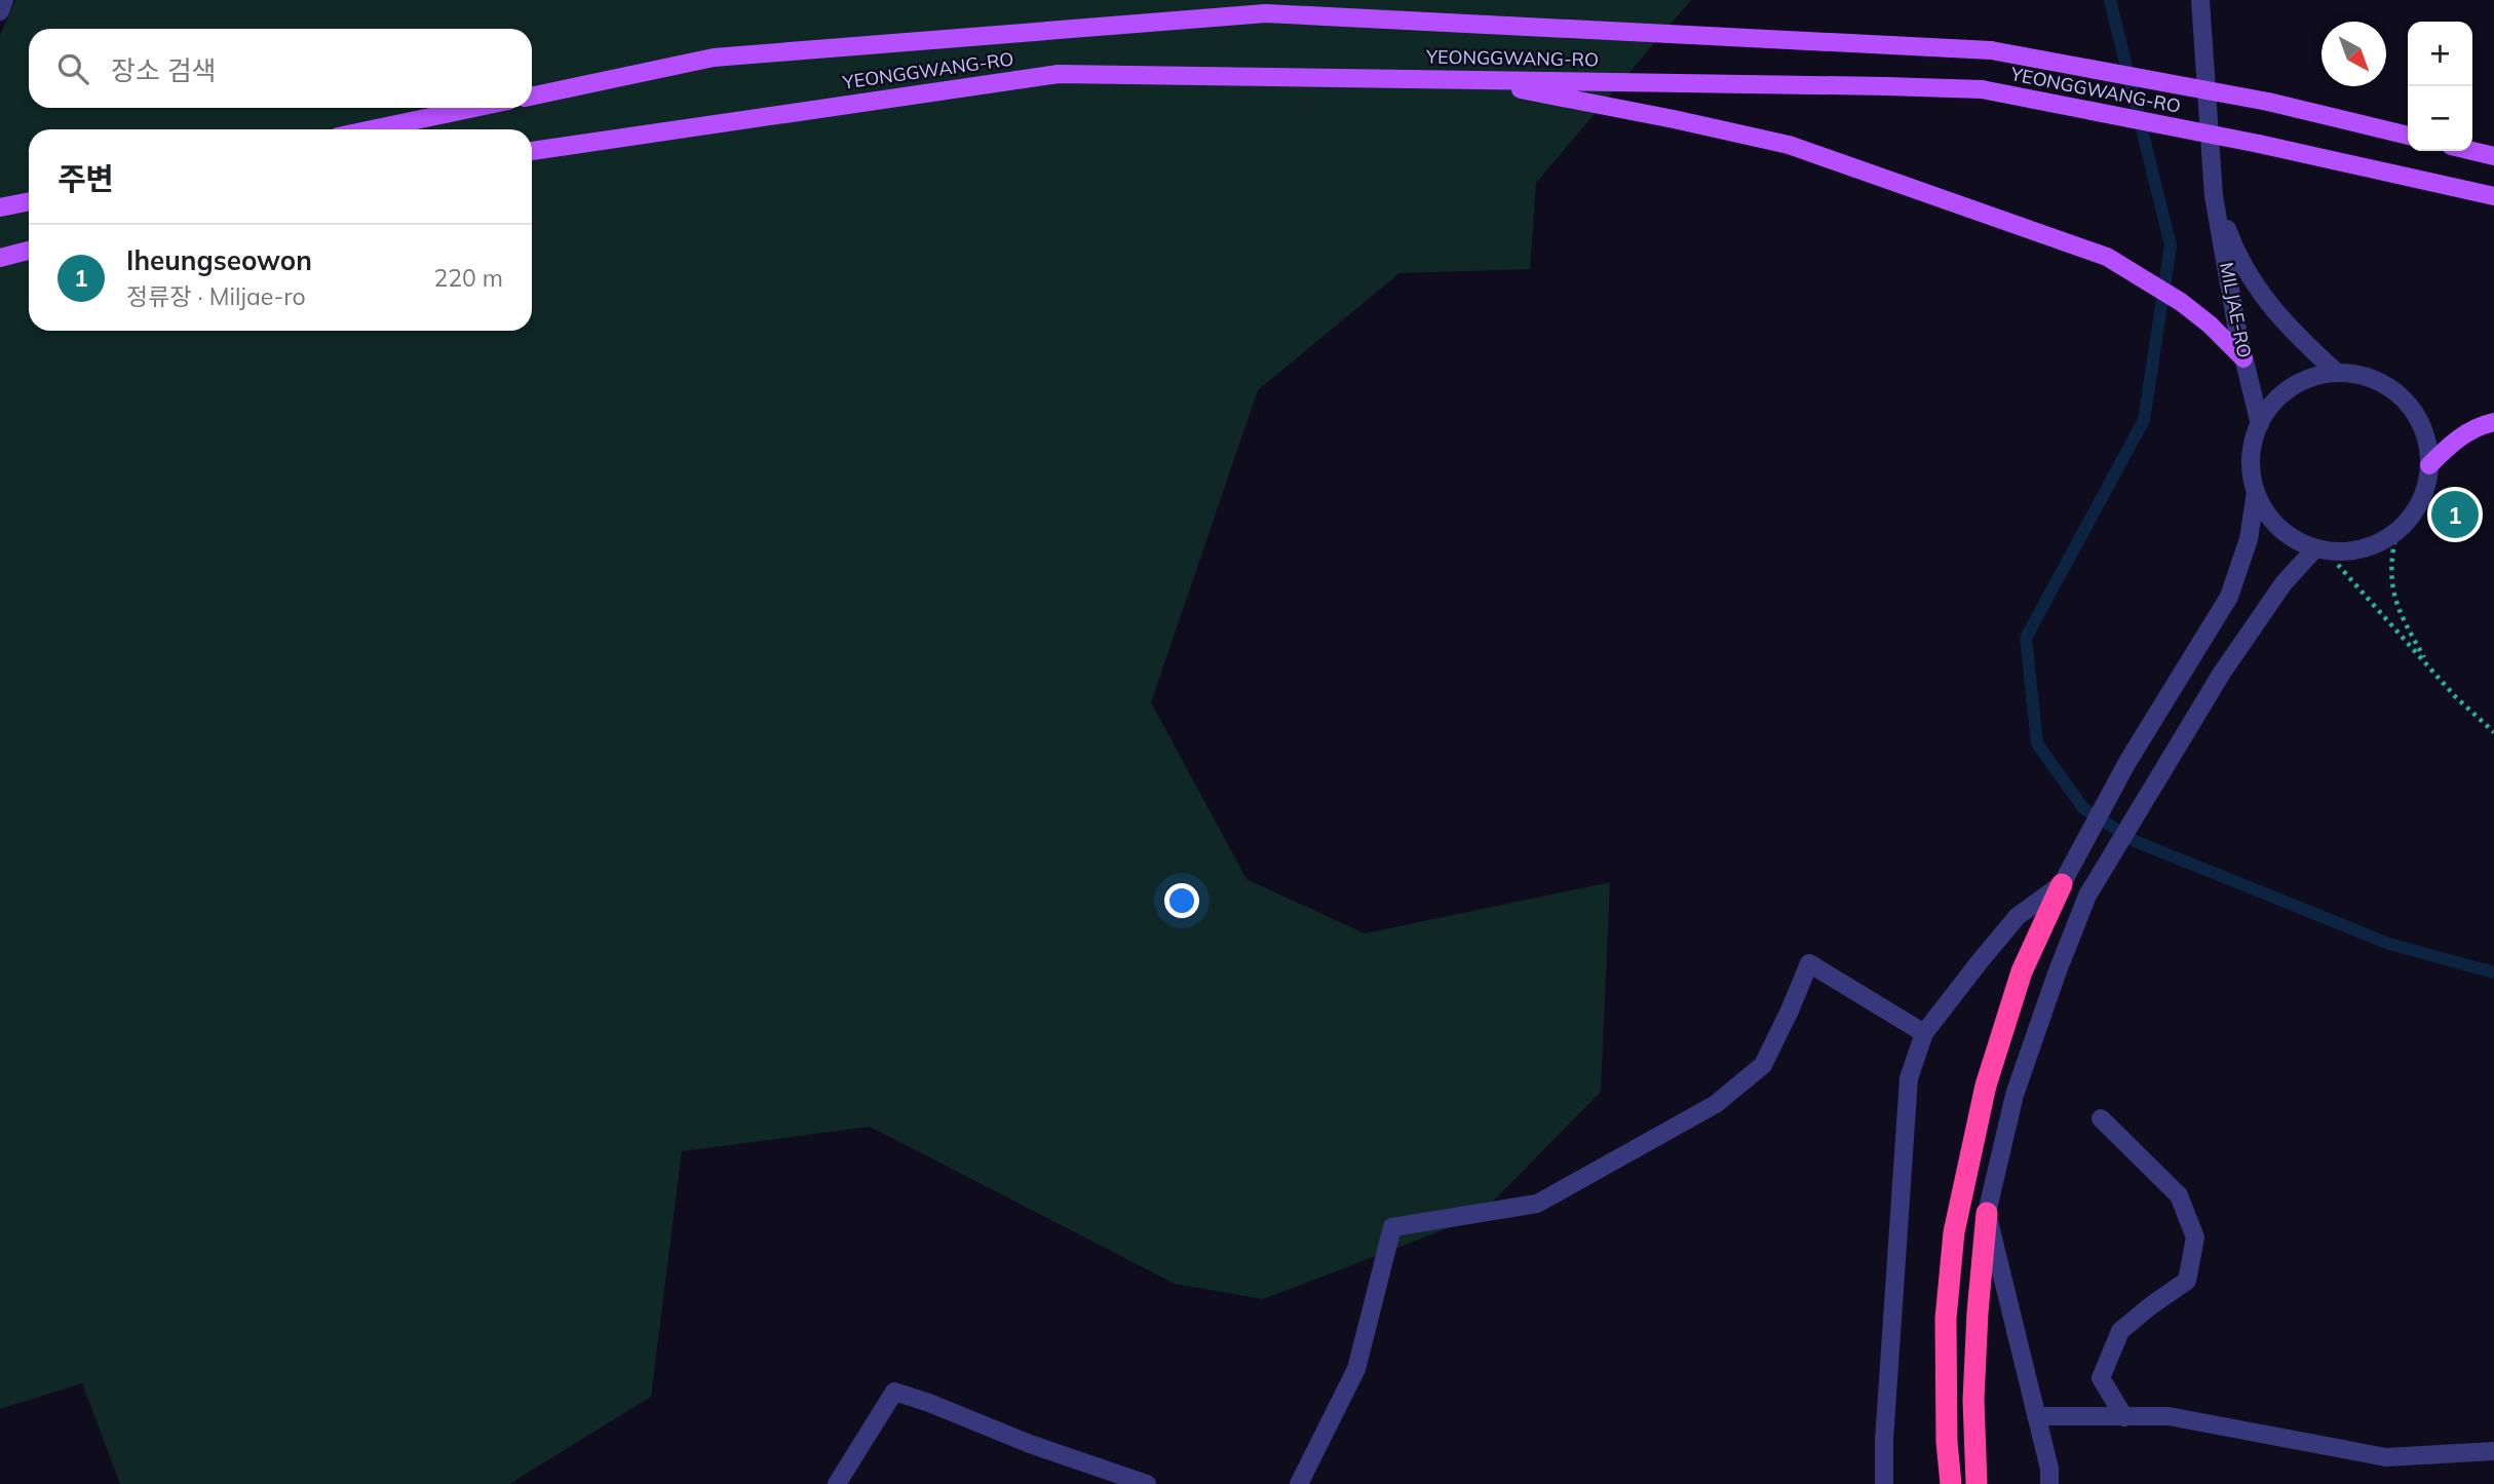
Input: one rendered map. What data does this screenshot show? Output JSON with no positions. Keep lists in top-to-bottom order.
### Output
{
  "streets": {
    "main road": ["YEONGGWANG-RO"],
    "street": ["MILJAE-RO"]
  },
  "north": "bottom right",
  "page": {
    "map_buttons": ["+", "−"],
    "search": "장소 검색",
    "heading": "주변",
    "list": [
      {
        "mark": "1",
        "name": "Iheungseowon",
        "note": "정류장 · Miljae-ro",
        "value": "220 m"
      }
    ],
    "pins": "1"
  }
}
